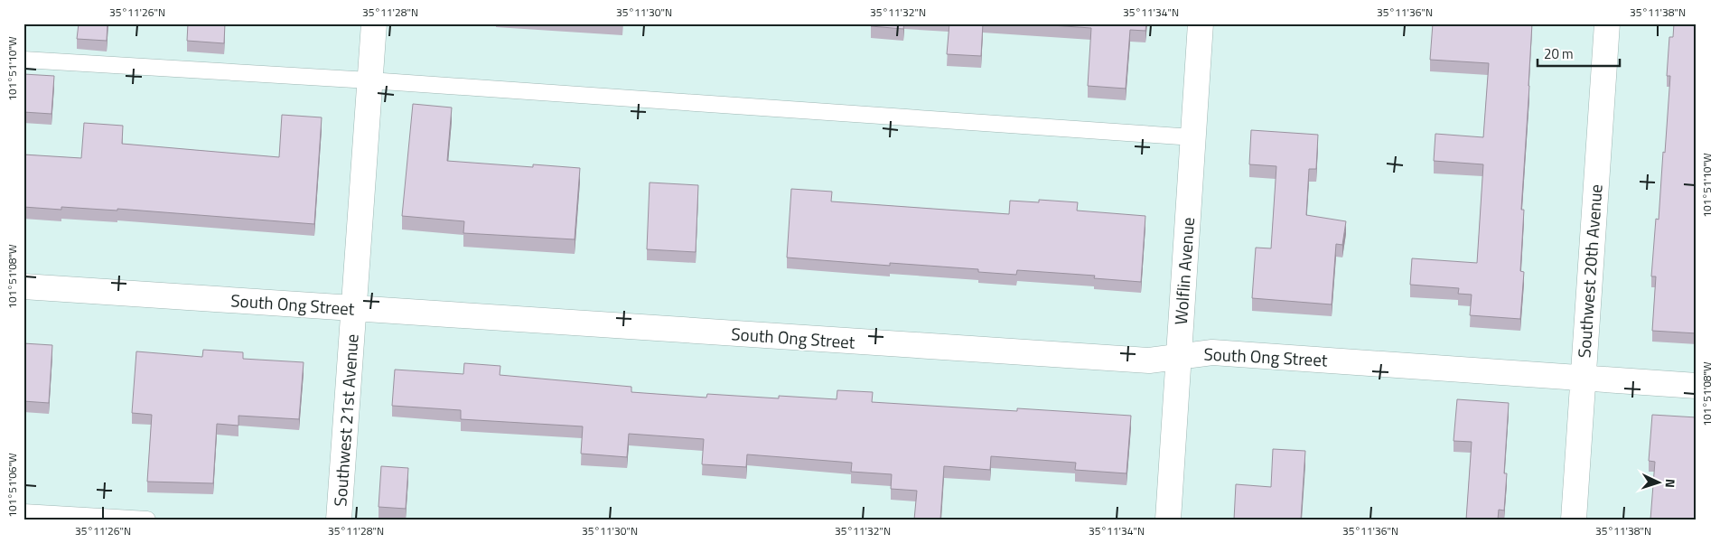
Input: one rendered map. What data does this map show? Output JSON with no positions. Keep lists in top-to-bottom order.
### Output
{
  "streets": {
    "street": [
      "Wolflin Avenue",
      "Southwest 20th Avenue",
      "South Ong Street",
      "Southwest 21st Avenue"
    ]
  },
  "crossings": [
    ["Wolflin Avenue", "South Ong Street"],
    ["Southwest 20th Avenue", "South Ong Street"],
    ["South Ong Street", "Southwest 21st Avenue"]
  ],
  "scale_bar": "20 m",
  "north": "right",
  "coordinates": [
    "35°11'26\"N",
    "35°11'28\"N",
    "35°11'30\"N",
    "35°11'32\"N",
    "35°11'34\"N",
    "35°11'36\"N",
    "35°11'38\"N",
    "101°51'10\"W",
    "101°51'08\"W",
    "101°51'06\"W"
  ]
}
